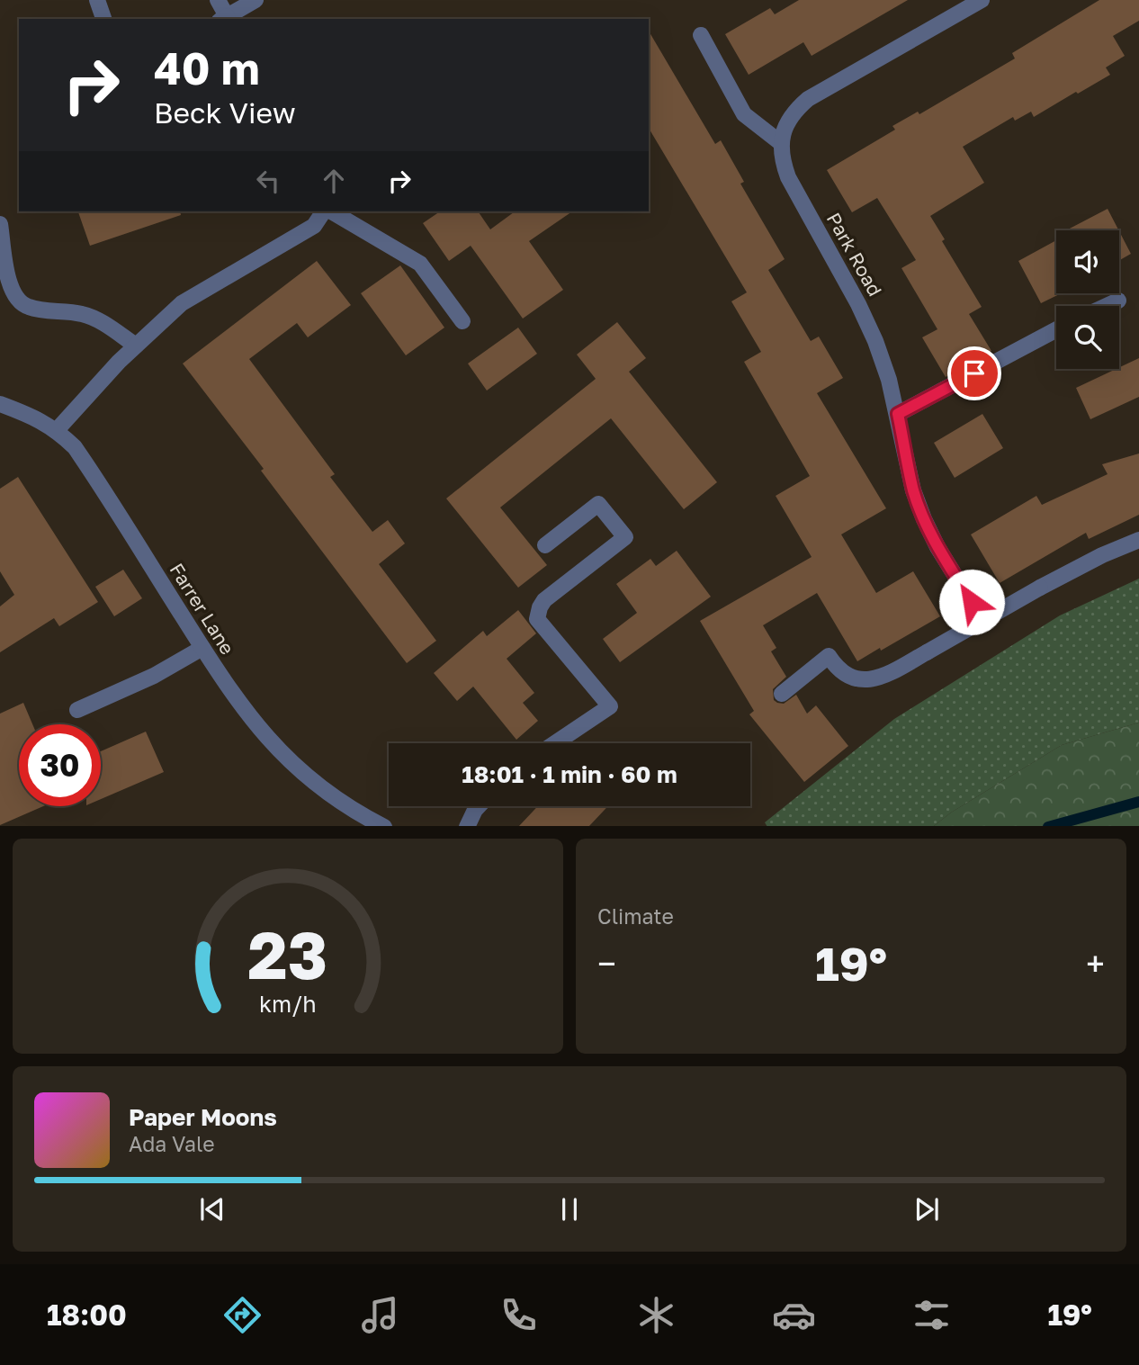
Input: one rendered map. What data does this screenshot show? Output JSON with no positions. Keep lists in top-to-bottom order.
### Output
{
  "streets": {
    "street": ["Park Road", "Farrer Lane"]
  },
  "page": {
    "turn": ["40 m", "Beck View"],
    "limit": "30",
    "trip": "18:01 · 1 min · 60 m",
    "tile": "Climate",
    "heat": ["−", "19°", "+"],
    "song": ["Paper Moons", "Ada Vale"],
    "tabs": ["18:00", "19°"],
    "gauge": ["23", "km/h"]
  }
}
